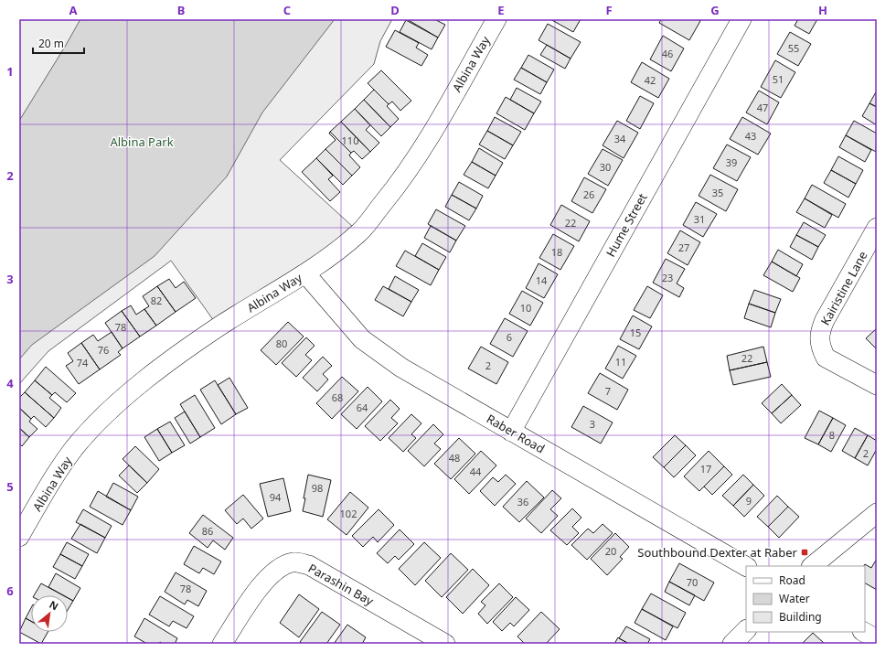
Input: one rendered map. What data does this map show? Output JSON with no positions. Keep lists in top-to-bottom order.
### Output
{
  "streets": {
    "street": [
      "Albina Way",
      "Hume Street",
      "Kairistine Lane",
      "Raber Road",
      "Parashin Bay"
    ]
  },
  "crossings": [
    ["Albina Way", "Raber Road"],
    ["Hume Street", "Raber Road"]
  ],
  "parks": ["Albina Park"],
  "places": {
    "transit": ["Southbound Dexter at Raber"]
  },
  "house_numbers": [
    "55",
    "46",
    "51",
    "42",
    "47",
    "43",
    "34",
    "110",
    "39",
    "30",
    "35",
    "26",
    "31",
    "22",
    "27",
    "18",
    "23",
    "14",
    "82",
    "10",
    "78",
    "15",
    "6",
    "80",
    "76",
    "22",
    "11",
    "74",
    "2",
    "7",
    "68",
    "64",
    "3",
    "8",
    "2",
    "48",
    "17",
    "44",
    "98",
    "94",
    "9",
    "36",
    "102",
    "86",
    "20",
    "70",
    "78"
  ],
  "legend": ["Road", "Water", "Building"],
  "scale_bar": "20 m",
  "north": "top right",
  "grid": {
    "columns": [
      "A",
      "B",
      "C",
      "D",
      "E",
      "F",
      "G",
      "H"
    ],
    "rows": [
      "1",
      "2",
      "3",
      "4",
      "5",
      "6"
    ]
  }
}
